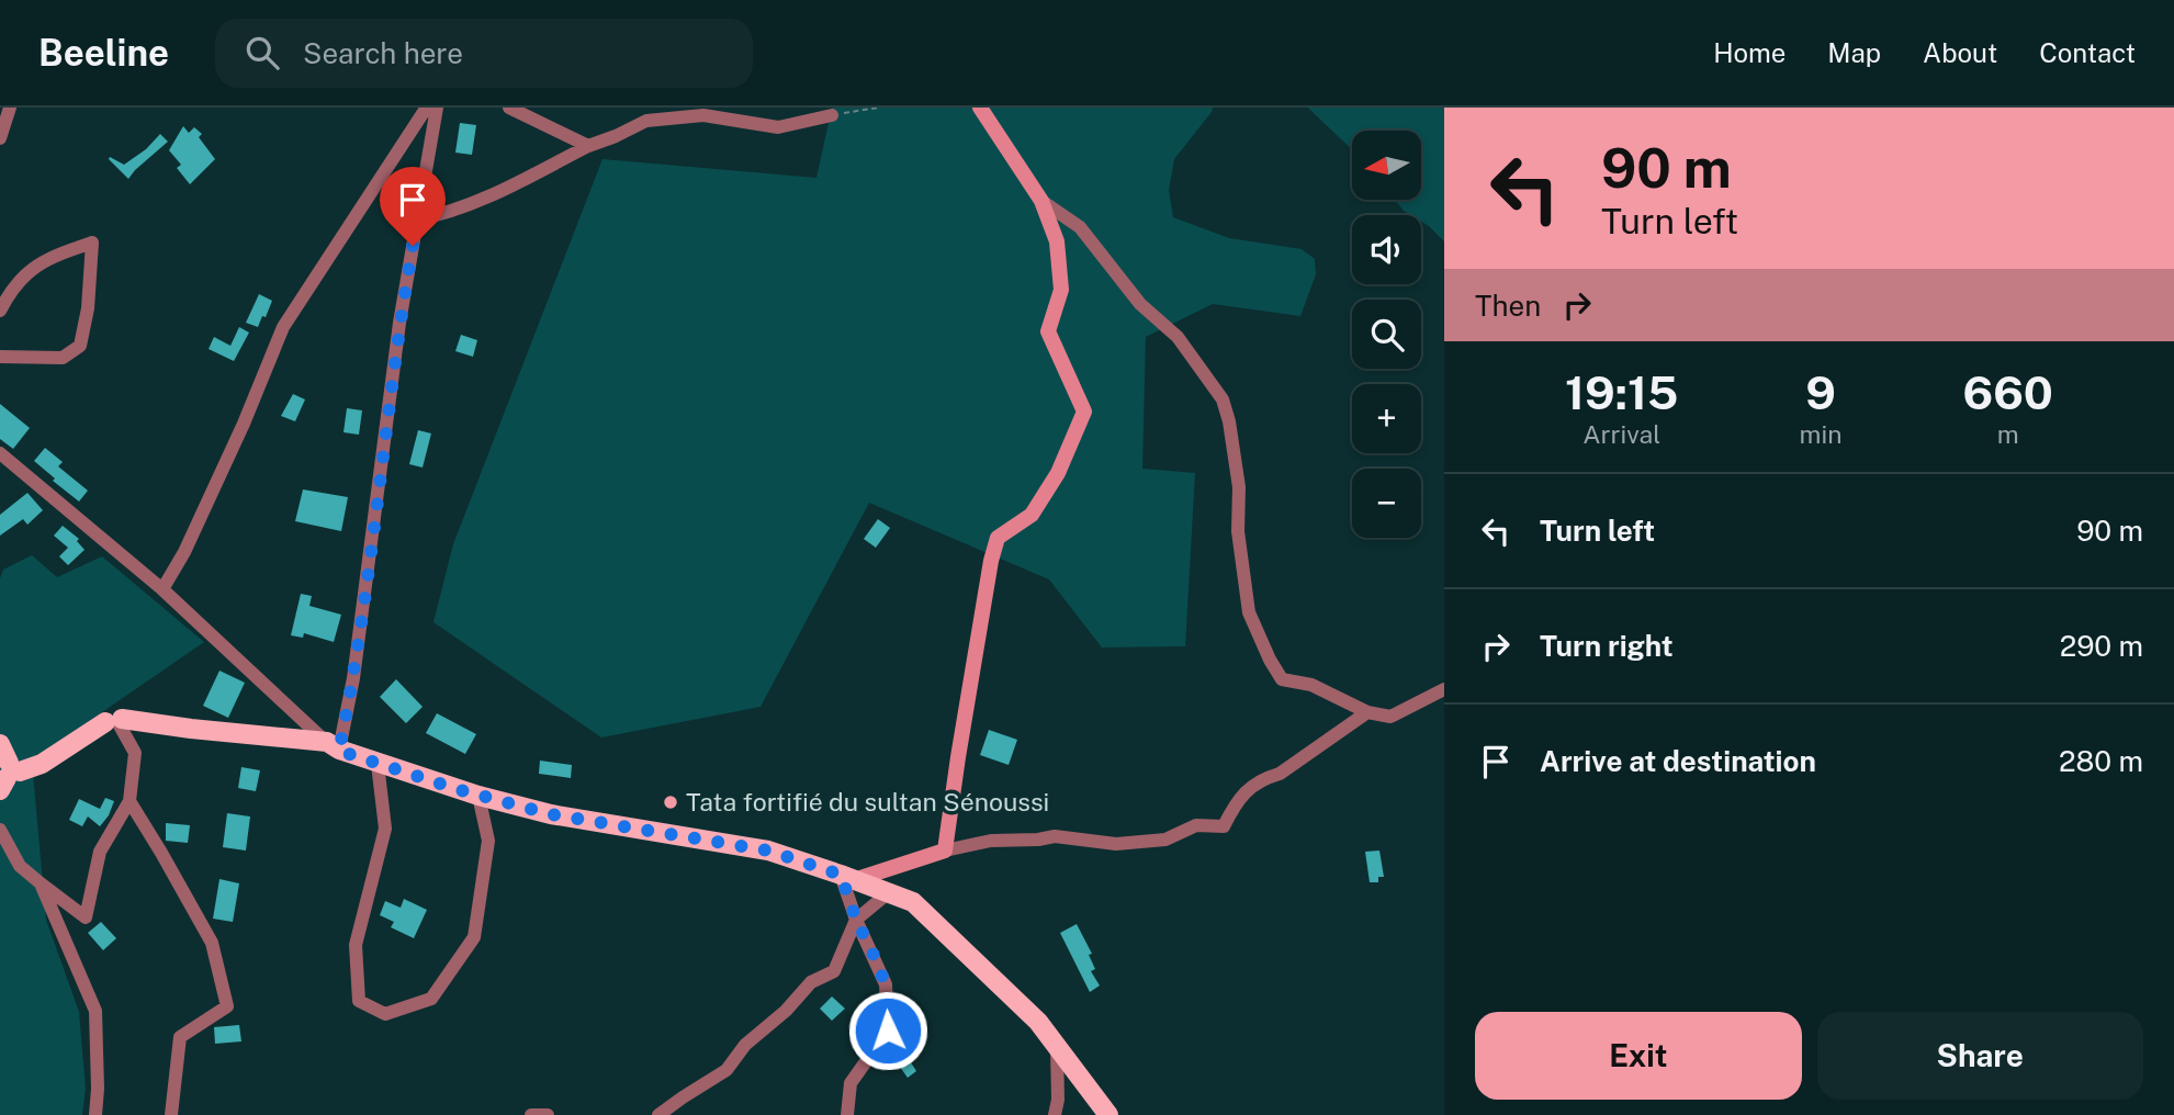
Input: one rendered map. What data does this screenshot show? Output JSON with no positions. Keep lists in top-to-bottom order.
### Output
{
  "places": ["Tata fortifié du sultan Sénoussi"],
  "north": "left",
  "page": {
    "header": "Beeline",
    "search": "Search here",
    "nav": [
      "Home",
      "Map",
      "About",
      "Contact"
    ],
    "turn": ["90 m", "Turn left"],
    "map_buttons": ["+", "−"],
    "then": "Then",
    "eta": [
      "19:15",
      "Arrival",
      "9",
      "min",
      "660",
      "m"
    ],
    "list": [
      {
        "name": "Turn left",
        "value": "90 m"
      },
      {
        "name": "Turn right",
        "value": "290 m"
      },
      {
        "name": "Arrive at destination",
        "value": "280 m"
      }
    ],
    "buttons": ["Exit", "Share"]
  }
}
